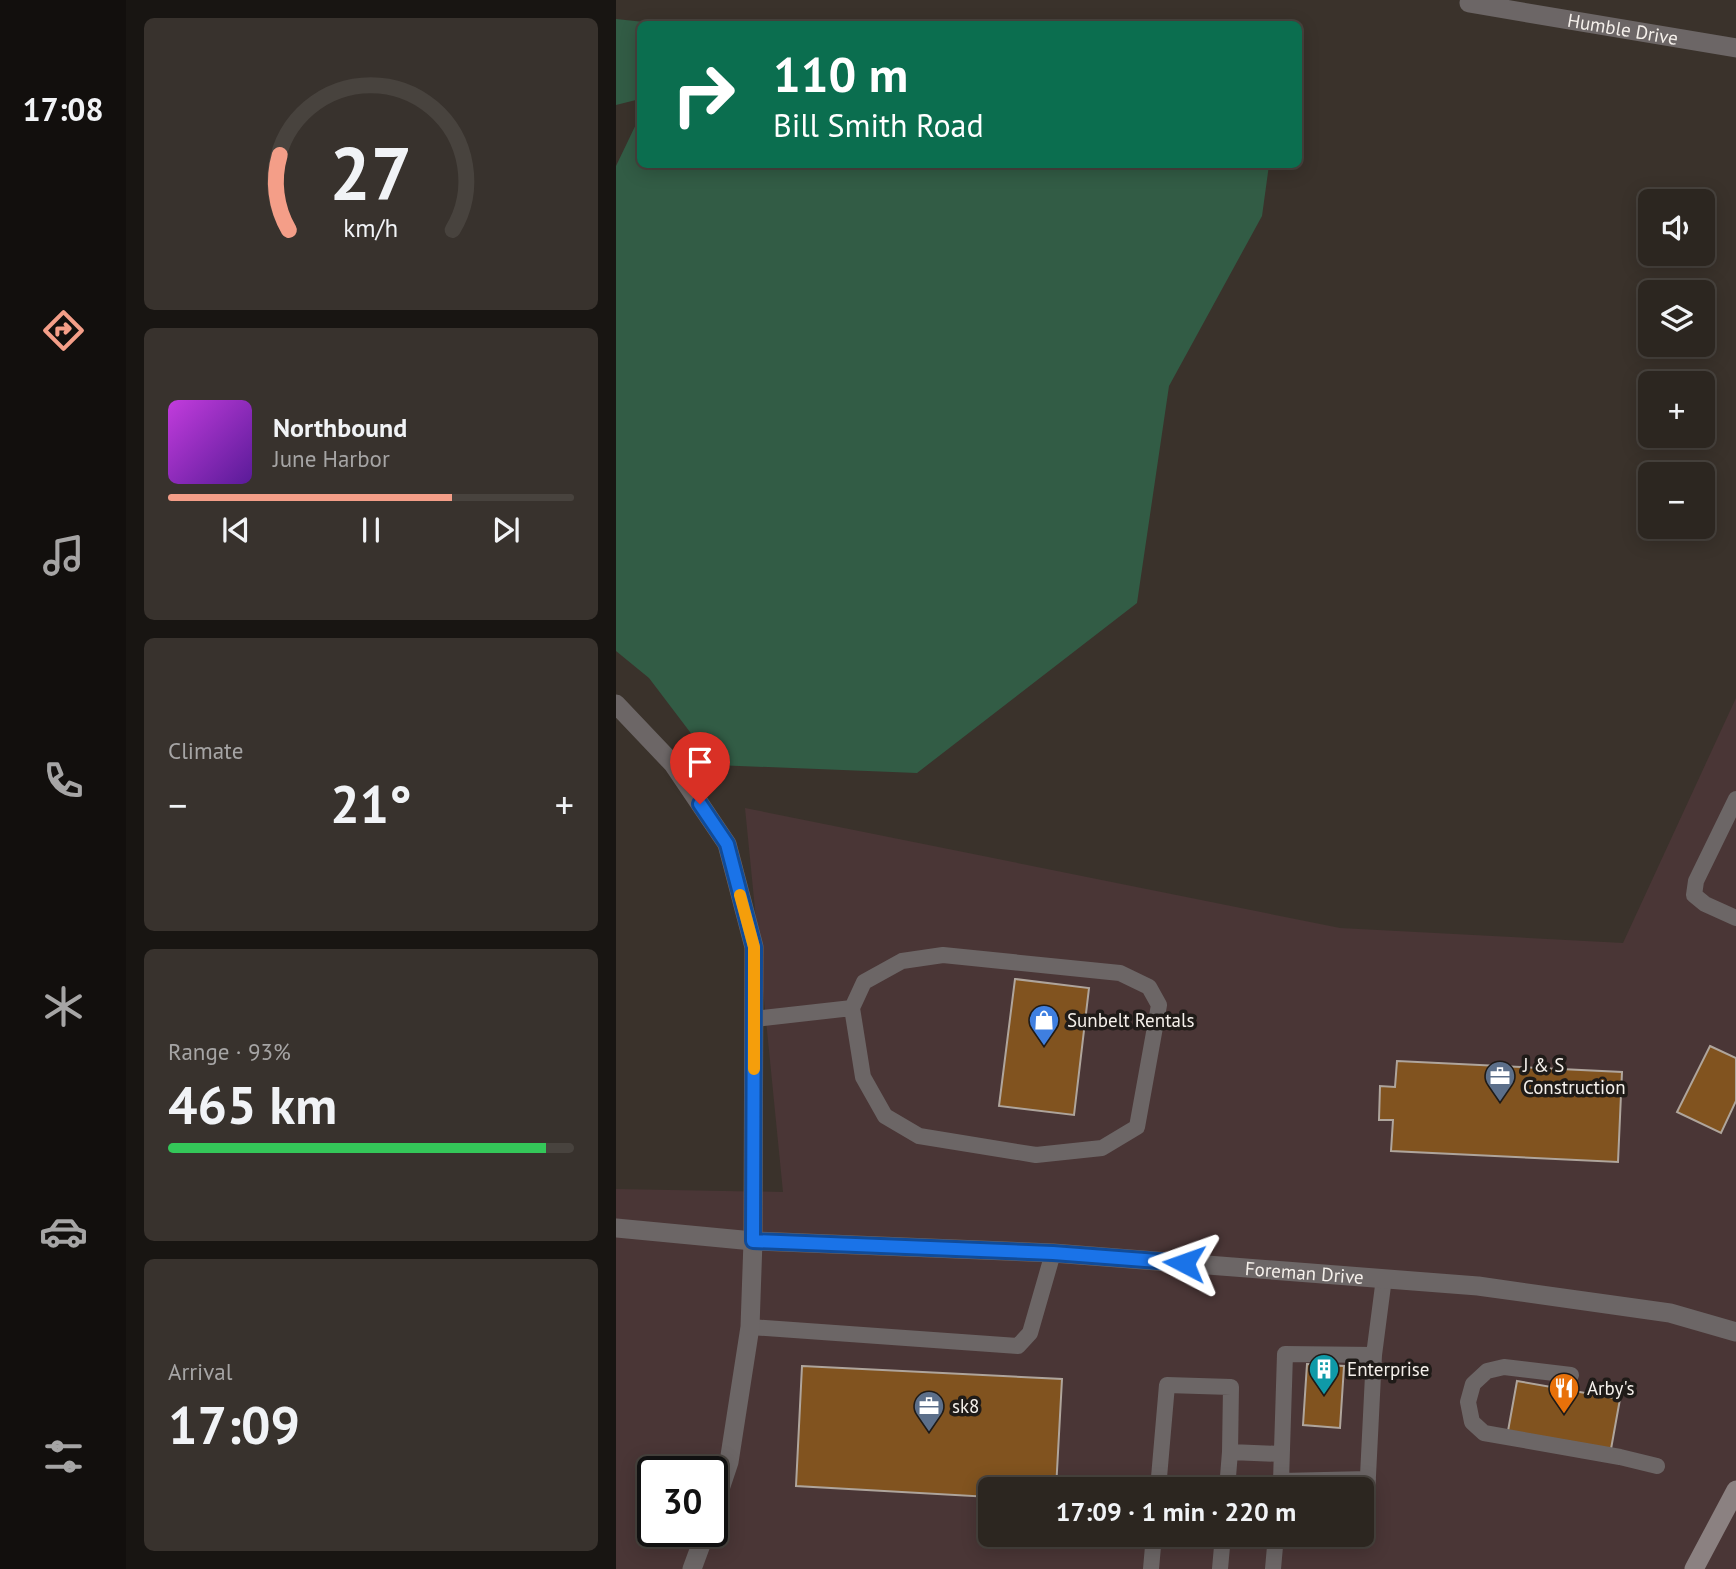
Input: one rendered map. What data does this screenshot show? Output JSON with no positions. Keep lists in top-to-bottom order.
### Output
{
  "streets": {
    "street": ["Humble Drive", "Foreman Drive"]
  },
  "places": {
    "shop": ["Sunbelt Rentals"],
    "office": ["J & S Construction", "sk8"],
    "building": ["Enterprise"],
    "restaurant": ["Arby's"]
  },
  "page": {
    "tabs": "17:08",
    "turn": ["110 m", "Bill Smith Road"],
    "map_buttons": ["+", "−"],
    "song": ["Northbound", "June Harbor"],
    "tile": [
      "Climate",
      ["Range · 93%", "465 km"],
      ["Arrival", "17:09"]
    ],
    "heat": ["−", "21°", "+"],
    "limit": "30",
    "trip": "17:09 · 1 min · 220 m",
    "gauge": ["27", "km/h"]
  }
}
